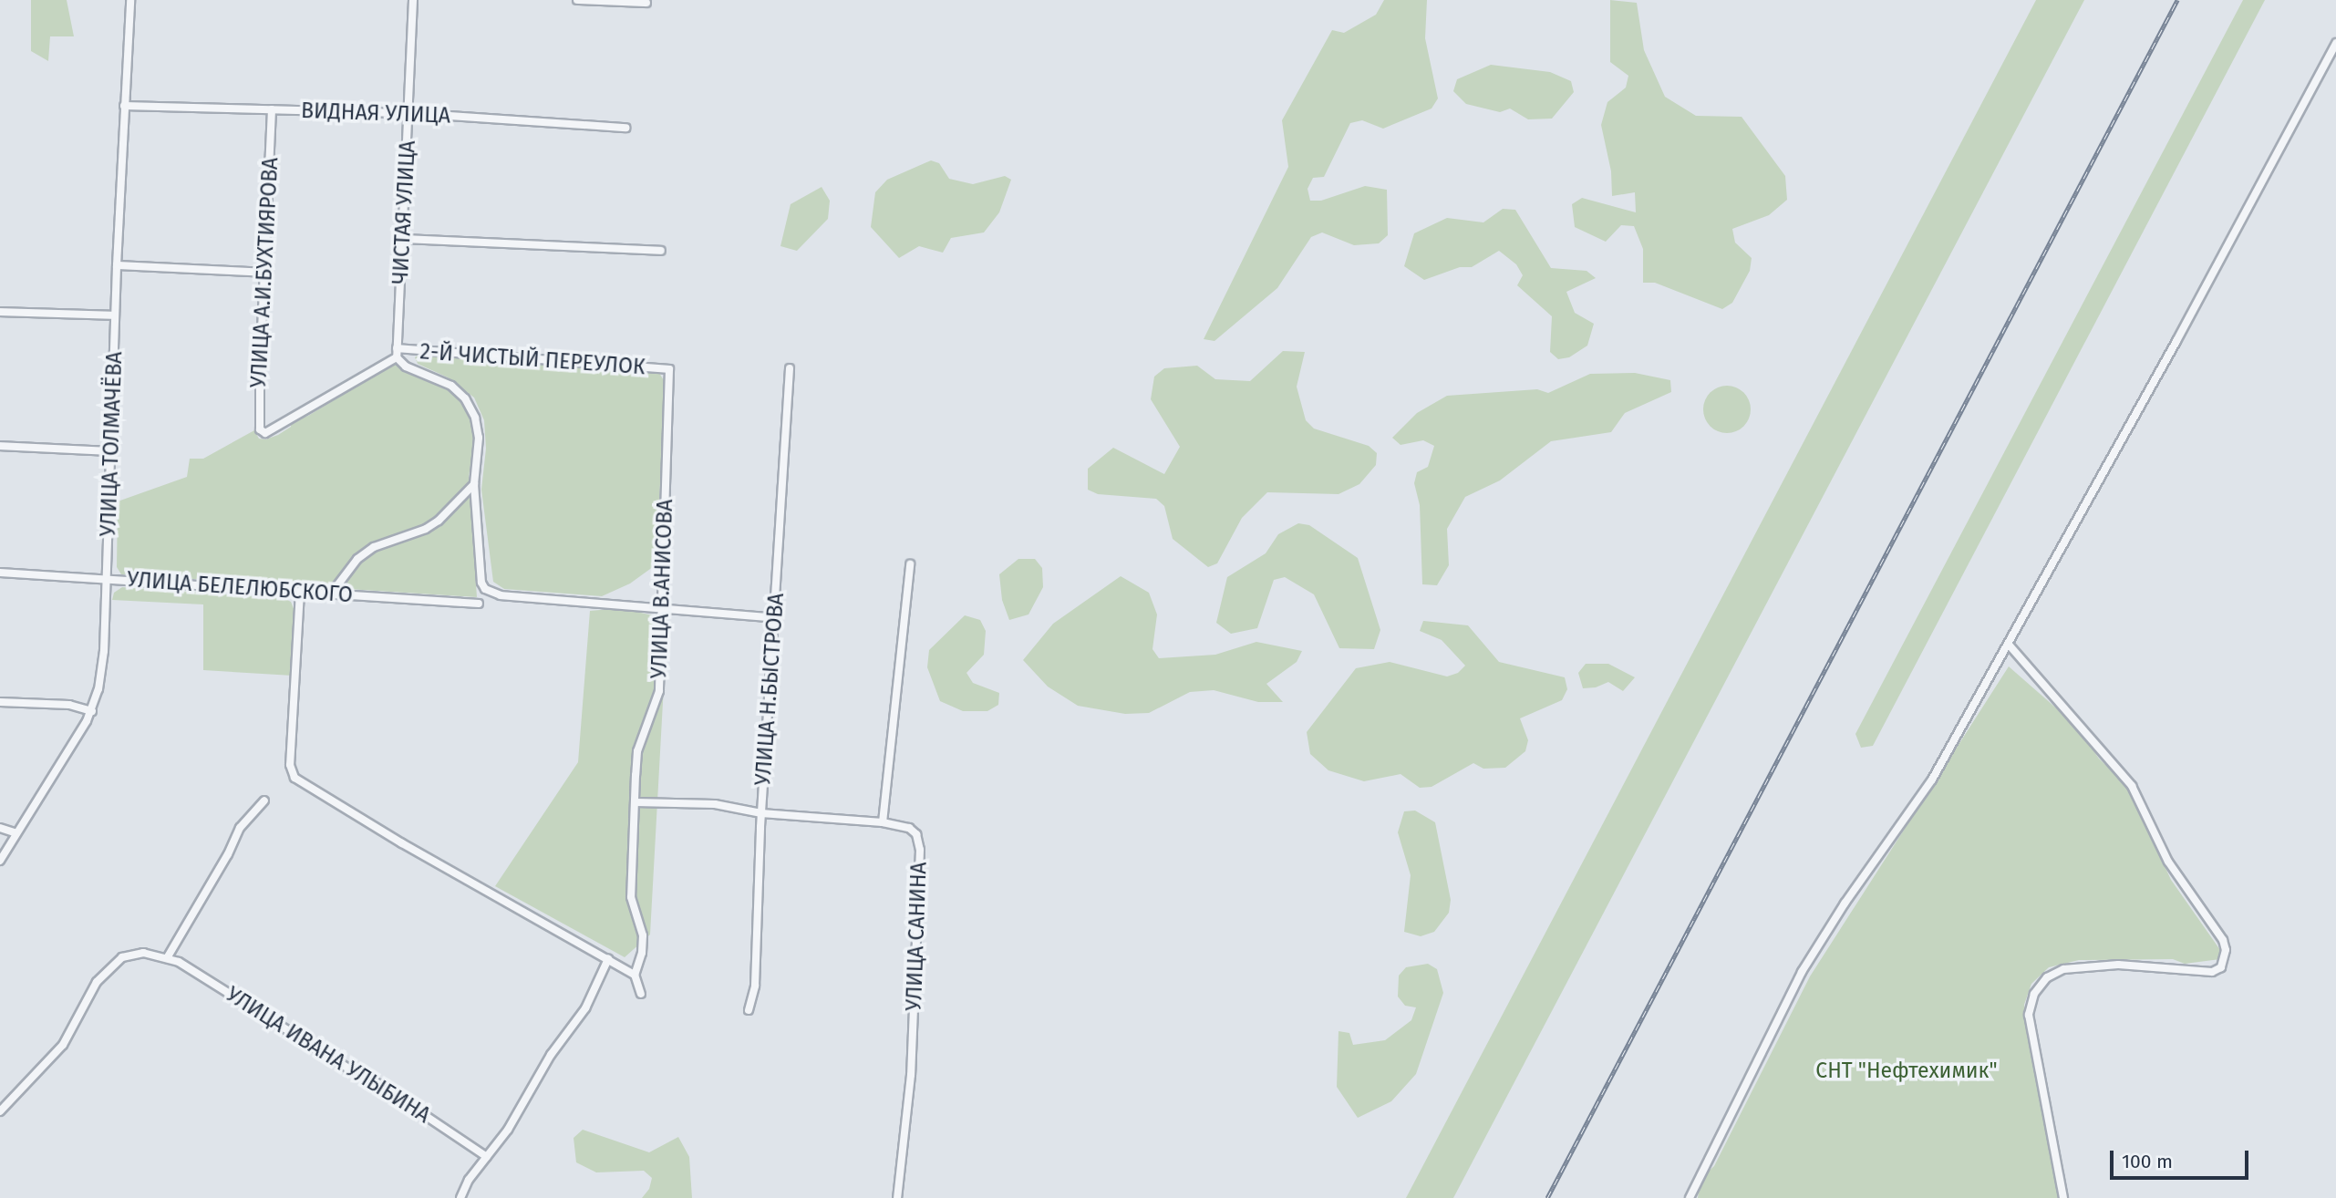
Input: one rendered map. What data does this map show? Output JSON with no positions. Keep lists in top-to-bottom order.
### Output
{
  "streets": {
    "street": [
      "ВИДНАЯ УЛИЦА",
      "ЧИСТАЯ УЛИЦА",
      "УЛИЦА А.И.БУХТИЯРОВА",
      "2-Й ЧИСТЫЙ ПЕРЕУЛОК",
      "УЛИЦА ТОЛМАЧЁВА",
      "УЛИЦА БЕЛЕЛЮБСКОГО",
      "УЛИЦА В.АНИСОВА",
      "УЛИЦА Н.БЫСТРОВА",
      "УЛИЦА САНИНА",
      "УЛИЦА ИВАНА УЛЫБИНА"
    ]
  },
  "crossings": [
    ["ВИДНАЯ УЛИЦА", "ЧИСТАЯ УЛИЦА"],
    ["ВИДНАЯ УЛИЦА", "УЛИЦА А.И.БУХТИЯРОВА"],
    ["ВИДНАЯ УЛИЦА", "УЛИЦА ТОЛМАЧЁВА"],
    ["ЧИСТАЯ УЛИЦА", "УЛИЦА А.И.БУХТИЯРОВА"],
    ["ЧИСТАЯ УЛИЦА", "2-Й ЧИСТЫЙ ПЕРЕУЛОК"],
    ["УЛИЦА А.И.БУХТИЯРОВА", "2-Й ЧИСТЫЙ ПЕРЕУЛОК"],
    ["2-Й ЧИСТЫЙ ПЕРЕУЛОК", "УЛИЦА В.АНИСОВА"],
    ["УЛИЦА ТОЛМАЧЁВА", "УЛИЦА БЕЛЕЛЮБСКОГО"]
  ],
  "parks": ["СНТ \"Нефтехимик\""],
  "scale_bar": "100 m"
}
